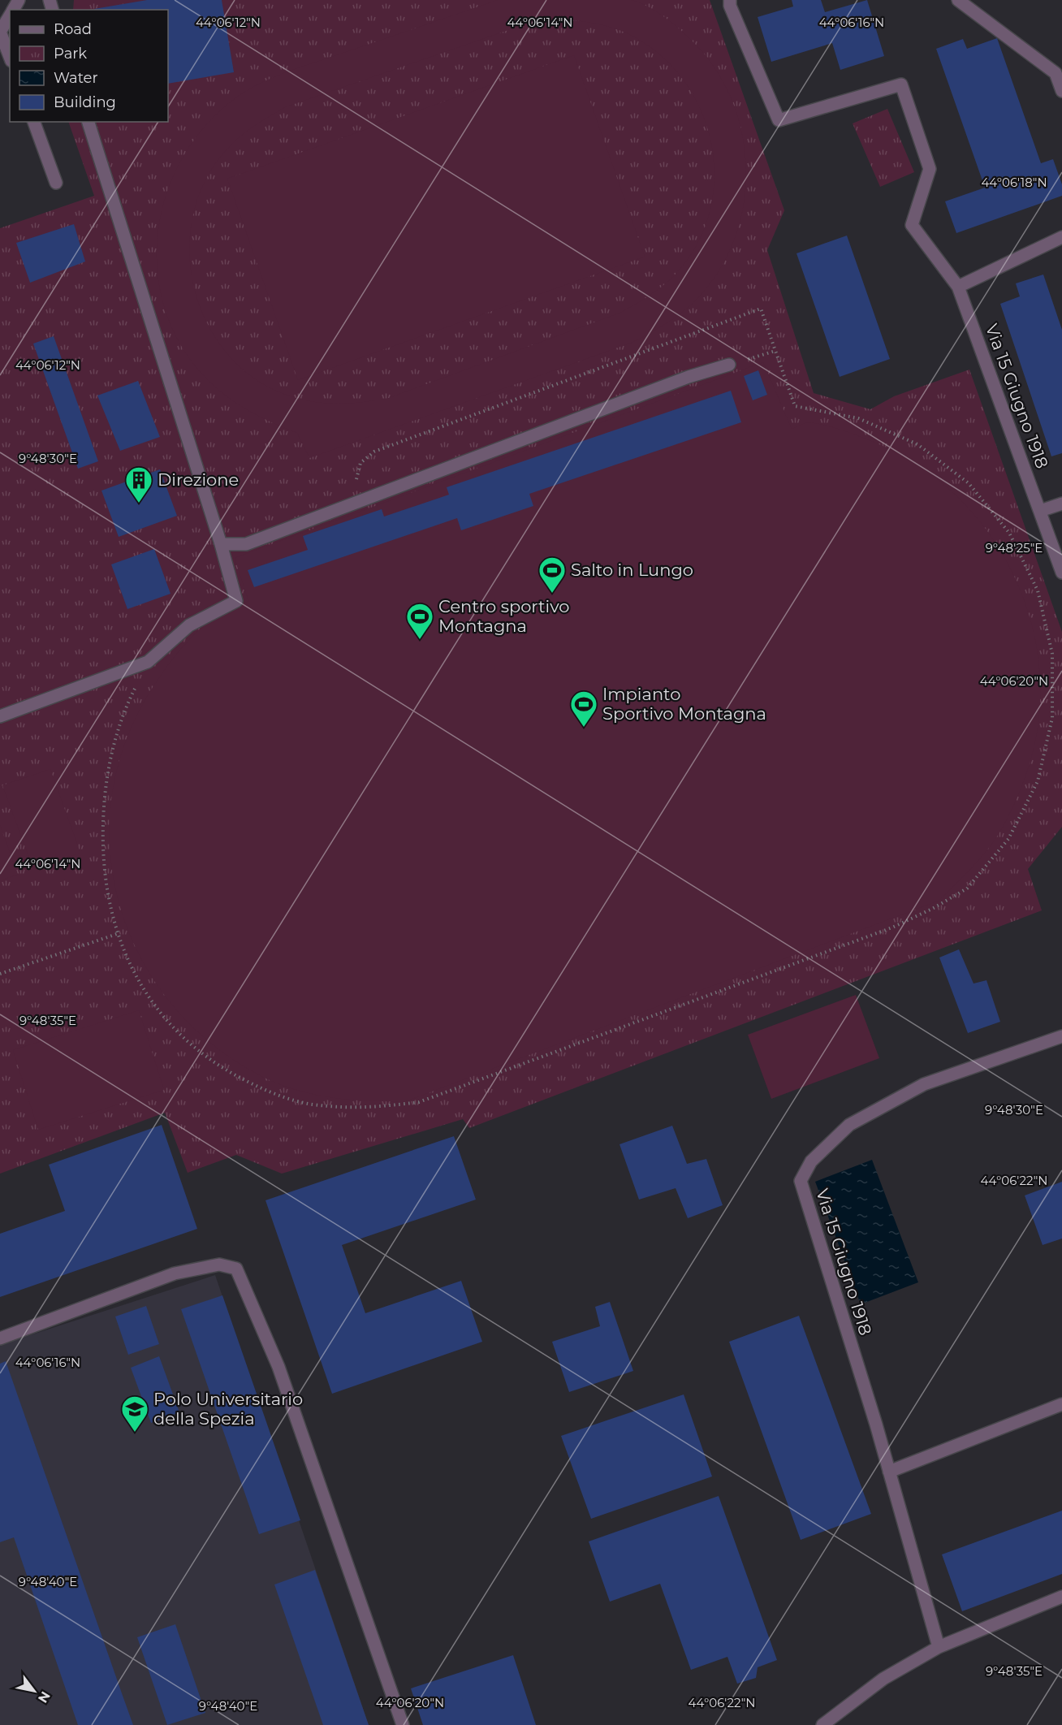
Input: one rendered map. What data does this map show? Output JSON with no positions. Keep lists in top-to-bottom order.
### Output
{
  "streets": {
    "street": ["Via 15 Giugno 1918"]
  },
  "places": {
    "building": ["Direzione"],
    "sports": ["Salto in Lungo", "Centro sportivo Montagna", "Impianto Sportivo Montagna"],
    "school or university": ["Polo Universitario della Spezia"]
  },
  "legend": [
    "Road",
    "Park",
    "Water",
    "Building"
  ],
  "north": "bottom right",
  "coordinates": [
    "44°06'12\"N",
    "44°06'14\"N",
    "44°06'16\"N",
    "44°06'18\"N",
    "9°48'30\"E",
    "9°48'25\"E",
    "44°06'20\"N",
    "9°48'35\"E",
    "44°06'22\"N",
    "9°48'40\"E"
  ]
}
